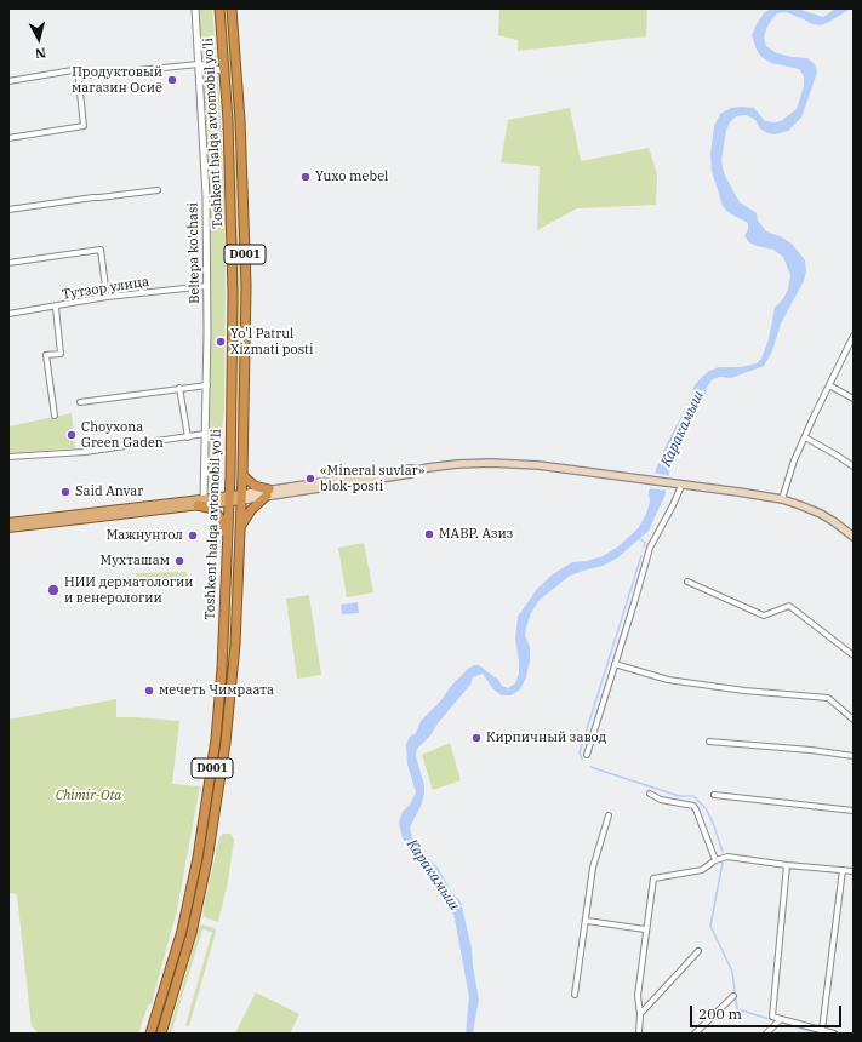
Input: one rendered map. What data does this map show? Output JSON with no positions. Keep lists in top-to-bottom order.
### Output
{
  "streets": {
    "highway": ["Toshkent halqa avtomobil yo'li", "D001"],
    "street": ["Beltepa ko'chasi", "Тутзор улица"]
  },
  "crossings": [
    ["Beltepa ko'chasi", "Тутзор улица"]
  ],
  "water": ["Каракамыш"],
  "parks": ["Chimir-Ota"],
  "places": [
    "Продуктовый магазин Осиё",
    "Yuxo mebel",
    "Yo'l Patrul Xizmati posti",
    "Choyxona Green Gaden",
    "«Mineral suvlar» blok-posti",
    "Said Anvar",
    "МАВР. Азиз",
    "Мажнунтол",
    "Мухташам",
    "НИИ дерматологии и венерологии",
    "мечеть Чимраата",
    "Кирпичный завод"
  ],
  "scale_bar": "200 m",
  "north": "bottom"
}
